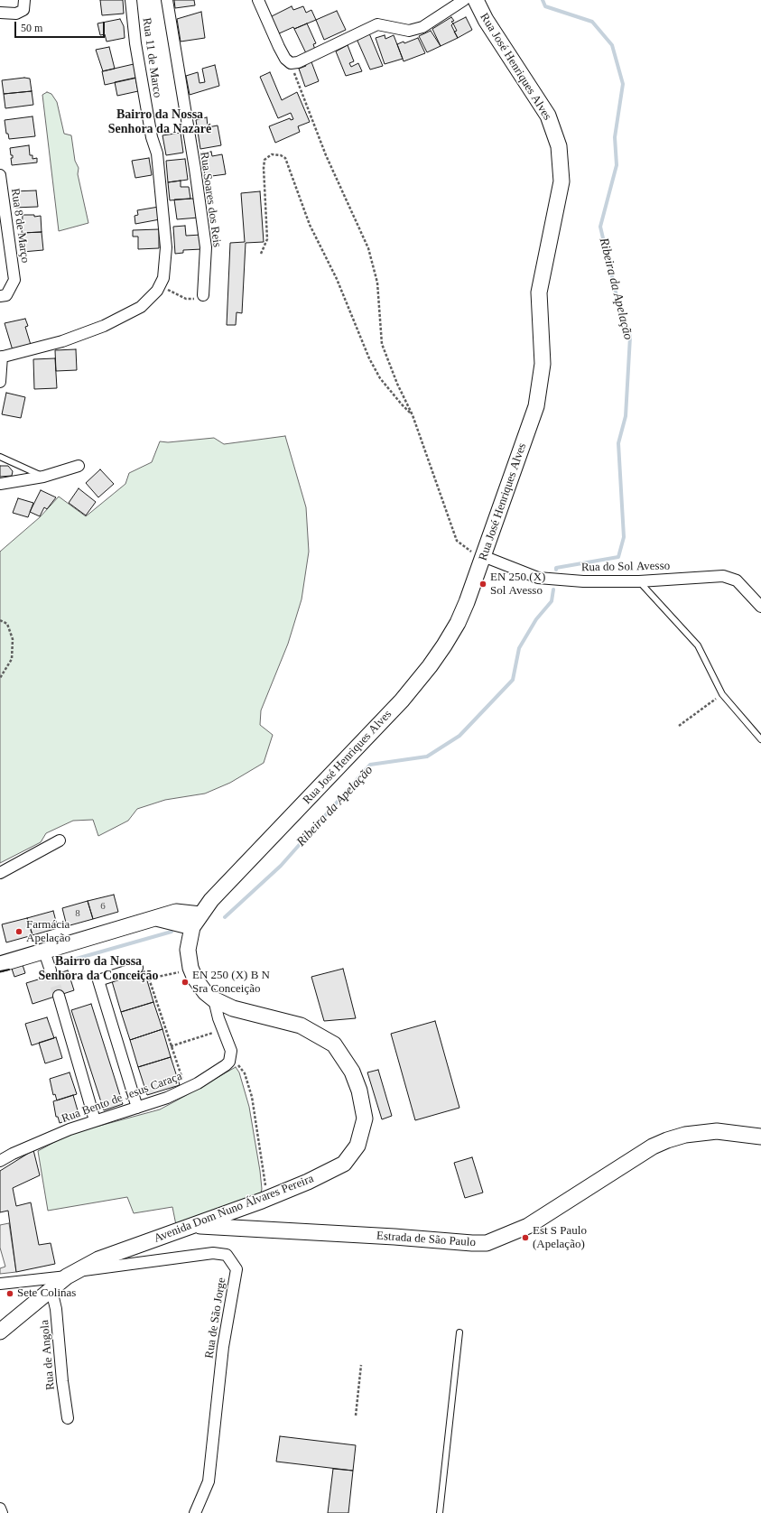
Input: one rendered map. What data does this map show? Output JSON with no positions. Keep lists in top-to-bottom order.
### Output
{
  "streets": {
    "main road": ["Rua José Henriques Alves", "Avenida Dom Nuno Álvares Pereira", "Estrada de São Paulo"],
    "street": [
      "Rua 11 de Marco",
      "Rua Soares dos Reis",
      "Rua 8 de Março",
      "Rua do Sol Avesso",
      "Rua Bento de Jesus Caraça",
      "Rua de São Jorge",
      "Rua de Angola"
    ]
  },
  "crossings": [
    ["Rua José Henriques Alves", "Rua do Sol Avesso"],
    ["Rua José Henriques Alves", "Avenida Dom Nuno Álvares Pereira"],
    ["Avenida Dom Nuno Álvares Pereira", "Estrada de São Paulo"],
    ["Avenida Dom Nuno Álvares Pereira", "Rua de São Jorge"],
    ["Avenida Dom Nuno Álvares Pereira", "Rua de Angola"]
  ],
  "districts": ["Bairro da Nossa Senhora da Nazaré", "Bairro da Nossa Senhora da Conceição"],
  "water": ["Ribeira da Apelação"],
  "places": [
    "EN 250 (X) Sol Avesso",
    "Farmácia Apelação",
    "EN 250 (X) B N Sra Conceição",
    "Est S Paulo (Apelação)",
    "Sete Colinas"
  ],
  "house_numbers": ["6", "8"],
  "scale_bar": "50 m"
}
